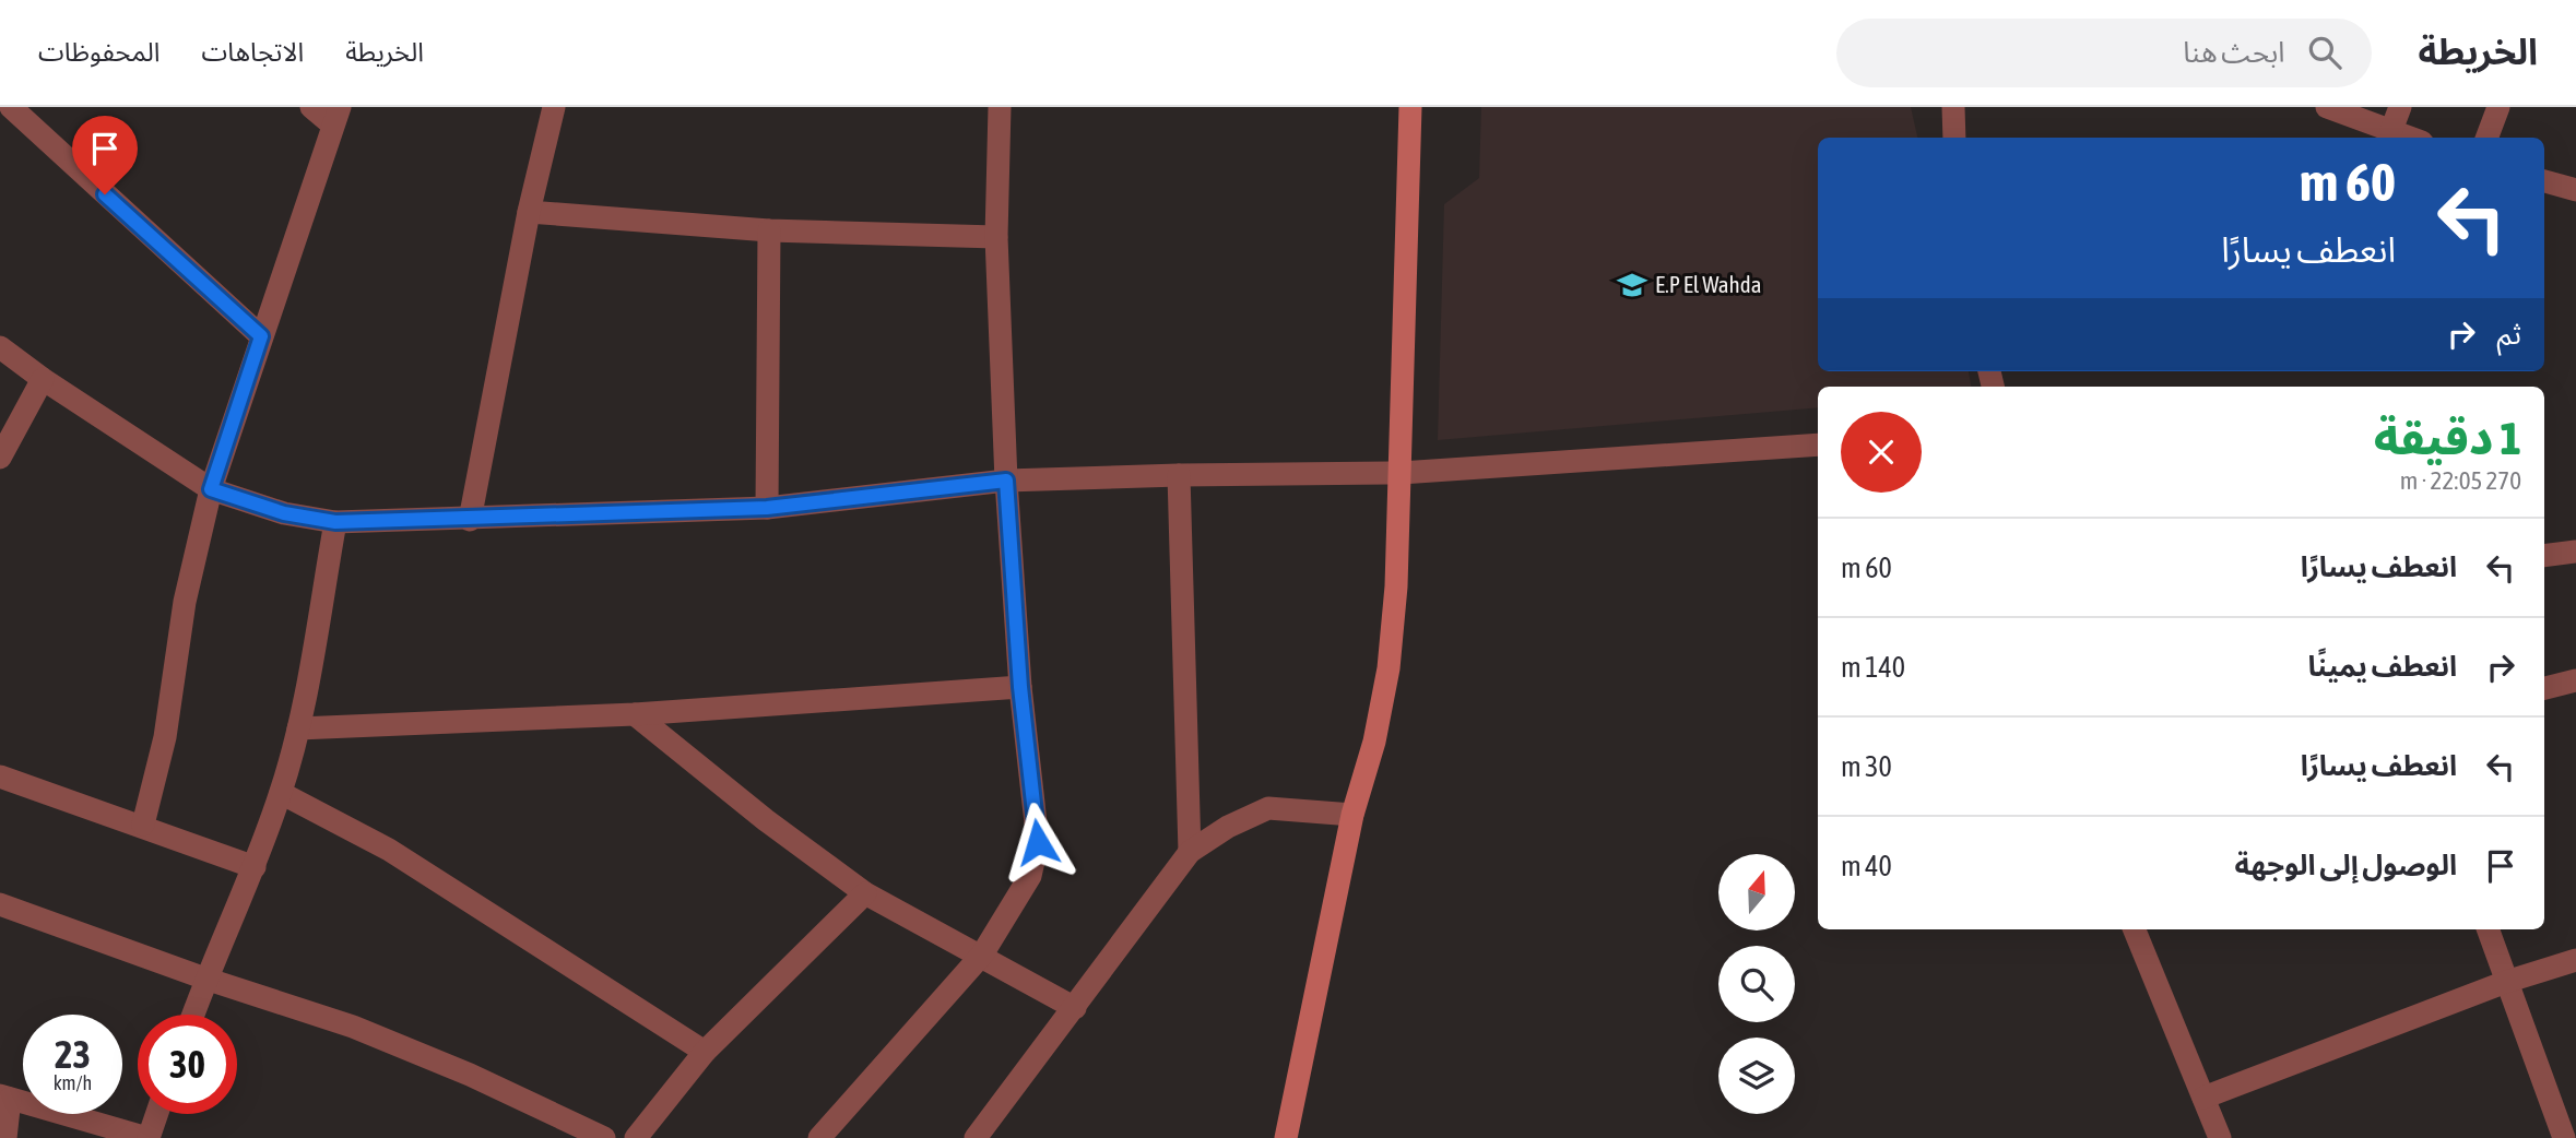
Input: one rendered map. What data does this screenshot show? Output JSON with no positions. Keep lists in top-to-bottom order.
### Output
{
  "places": {
    "school or university": ["E.P El Wahda"]
  },
  "north": "top",
  "page": {
    "header": "الخريطة",
    "search": "ابحث هنا",
    "nav": ["الخريطة", "الاتجاهات", "المحفوظات"],
    "turn": ["60 m", "انعطف يسارًا"],
    "then": "ثم",
    "heading": ["1 دقيقة", "270 m · 22:05"],
    "list": [
      {
        "name": "انعطف يسارًا",
        "value": "60 m"
      },
      {
        "name": "انعطف يمينًا",
        "value": "140 m"
      },
      {
        "name": "انعطف يسارًا",
        "value": "30 m"
      },
      {
        "name": "الوصول إلى الوجهة",
        "value": "40 m"
      }
    ],
    "speed": "23 km/h",
    "limit": "30"
  }
}
